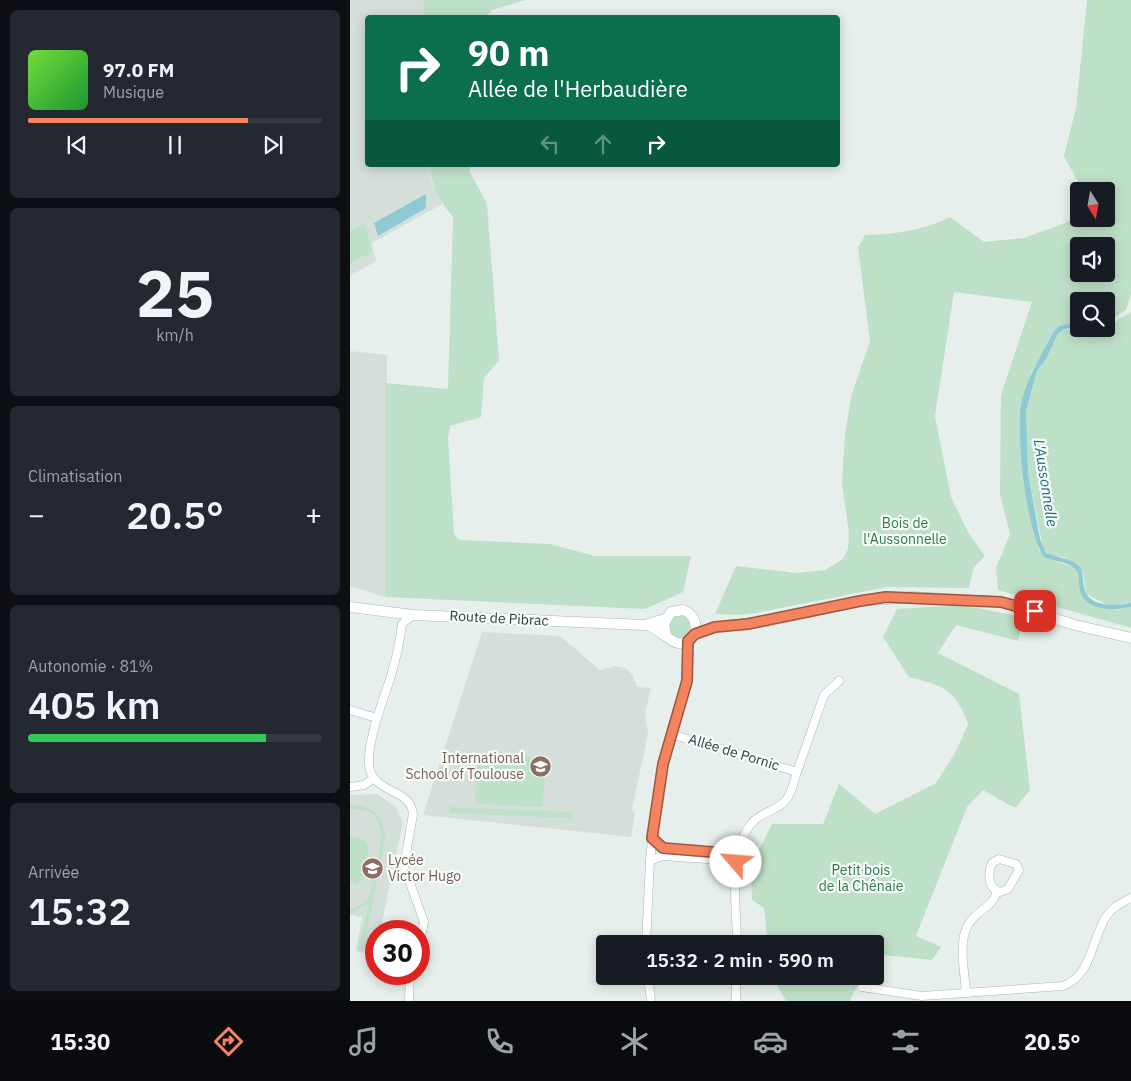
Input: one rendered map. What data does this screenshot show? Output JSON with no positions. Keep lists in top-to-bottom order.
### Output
{
  "streets": {
    "main road": ["Route de Pibrac"],
    "street": ["Allée de Pornic"]
  },
  "water": ["L'Aussonnelle"],
  "parks": ["Bois de l'Aussonnelle", "Petit bois de la Chênaie"],
  "places": {
    "school or university": ["International School of Toulouse", "Lycée Victor Hugo"]
  },
  "north": "bottom",
  "page": {
    "turn": ["90 m", "Allée de l'Herbaudière"],
    "song": ["97.0 FM", "Musique"],
    "tile": [
      ["25", "km/h"],
      "Climatisation",
      ["Autonomie · 81%", "405 km"],
      ["Arrivée", "15:32"]
    ],
    "heat": ["−", "20.5°", "+"],
    "limit": "30",
    "trip": "15:32 · 2 min · 590 m",
    "tabs": ["15:30", "20.5°"]
  }
}
